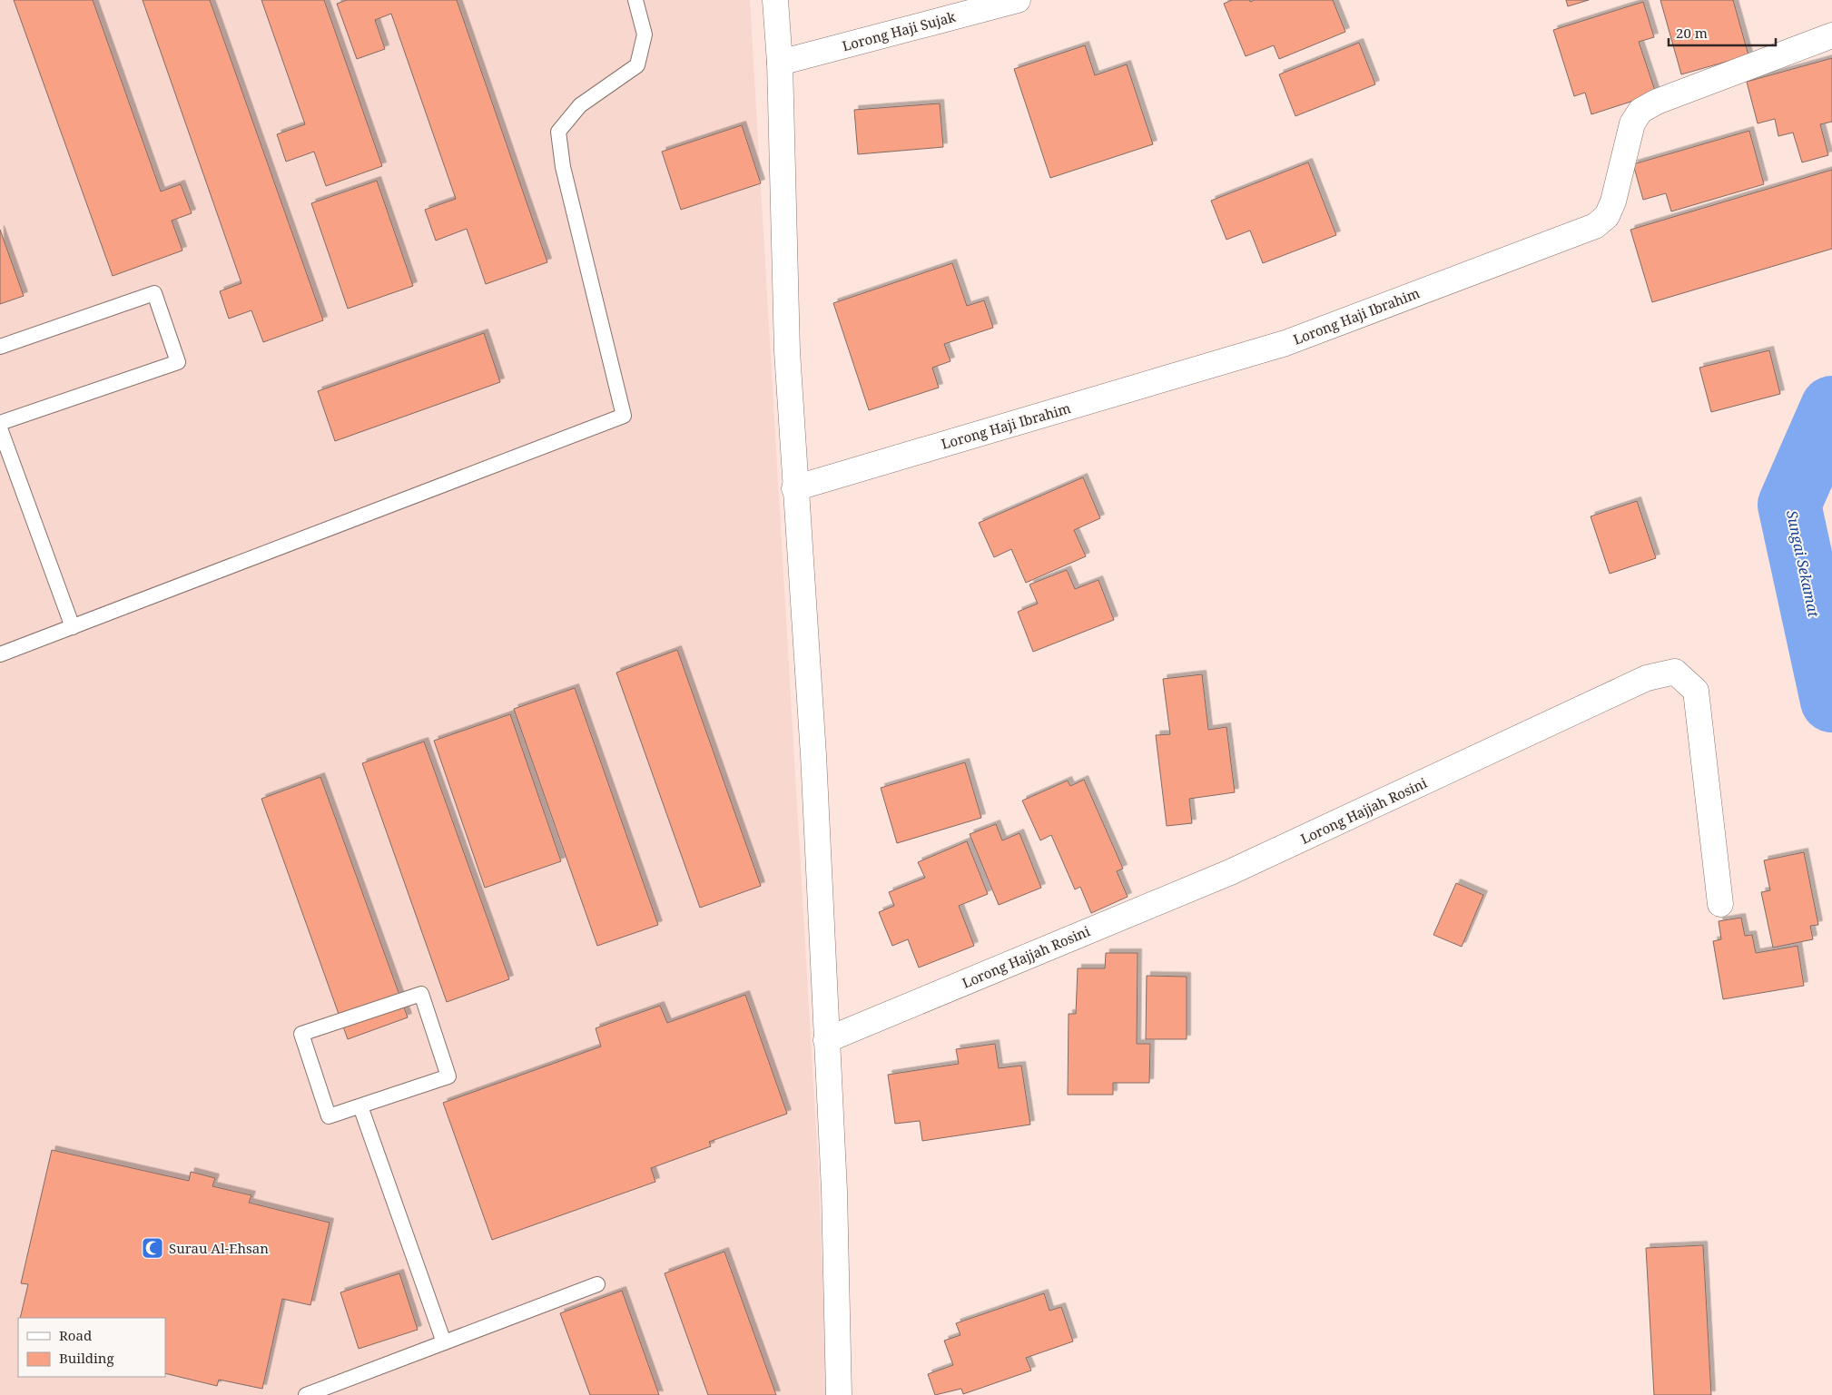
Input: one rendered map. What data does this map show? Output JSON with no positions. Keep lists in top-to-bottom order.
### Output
{
  "streets": {
    "street": ["Lorong Haji Sujak", "Lorong Haji Ibrahim", "Lorong Hajjah Rosini"]
  },
  "water": ["Sungai Sekamat"],
  "places": {
    "mosque": ["Surau Al-Ehsan"]
  },
  "legend": ["Road", "Building"],
  "scale_bar": "20 m"
}
